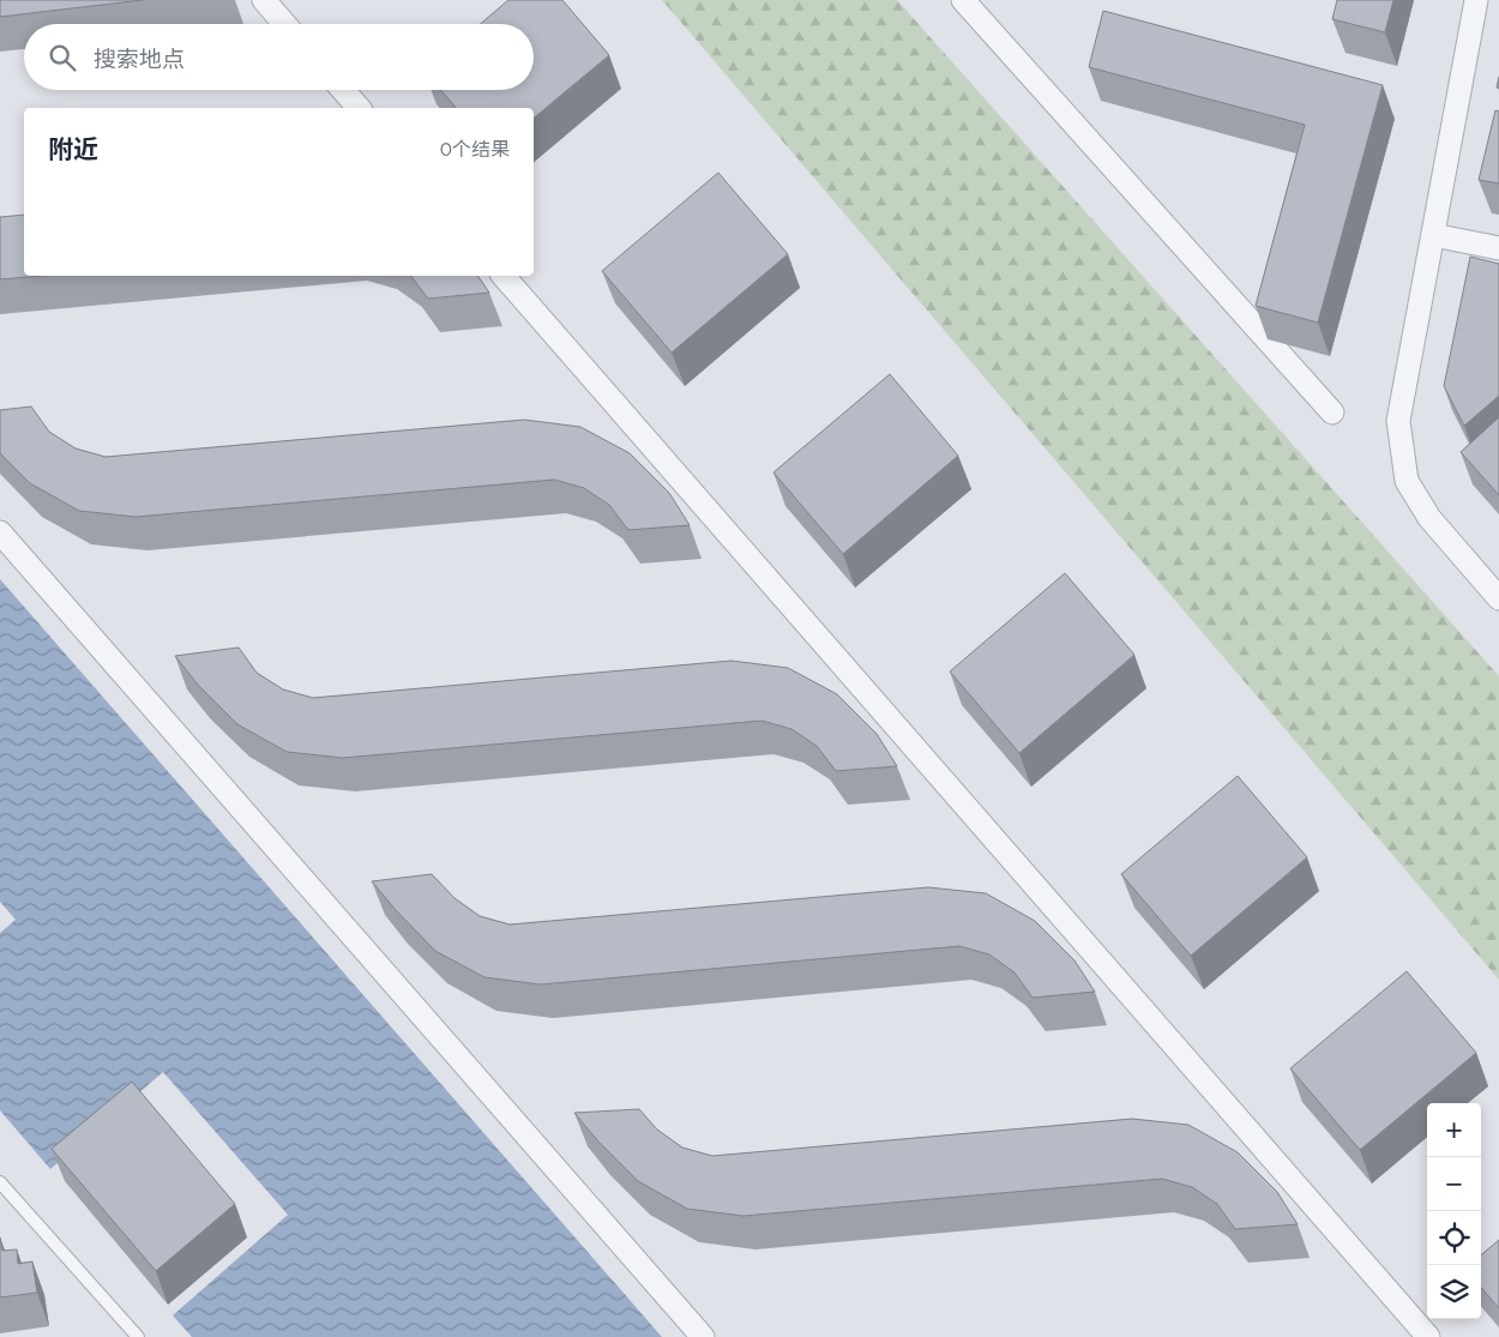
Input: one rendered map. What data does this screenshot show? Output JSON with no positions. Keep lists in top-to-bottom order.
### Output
{
  "page": {
    "search": "搜索地点",
    "heading": ["附近", "0个结果"],
    "map_buttons": ["+", "−"]
  }
}
